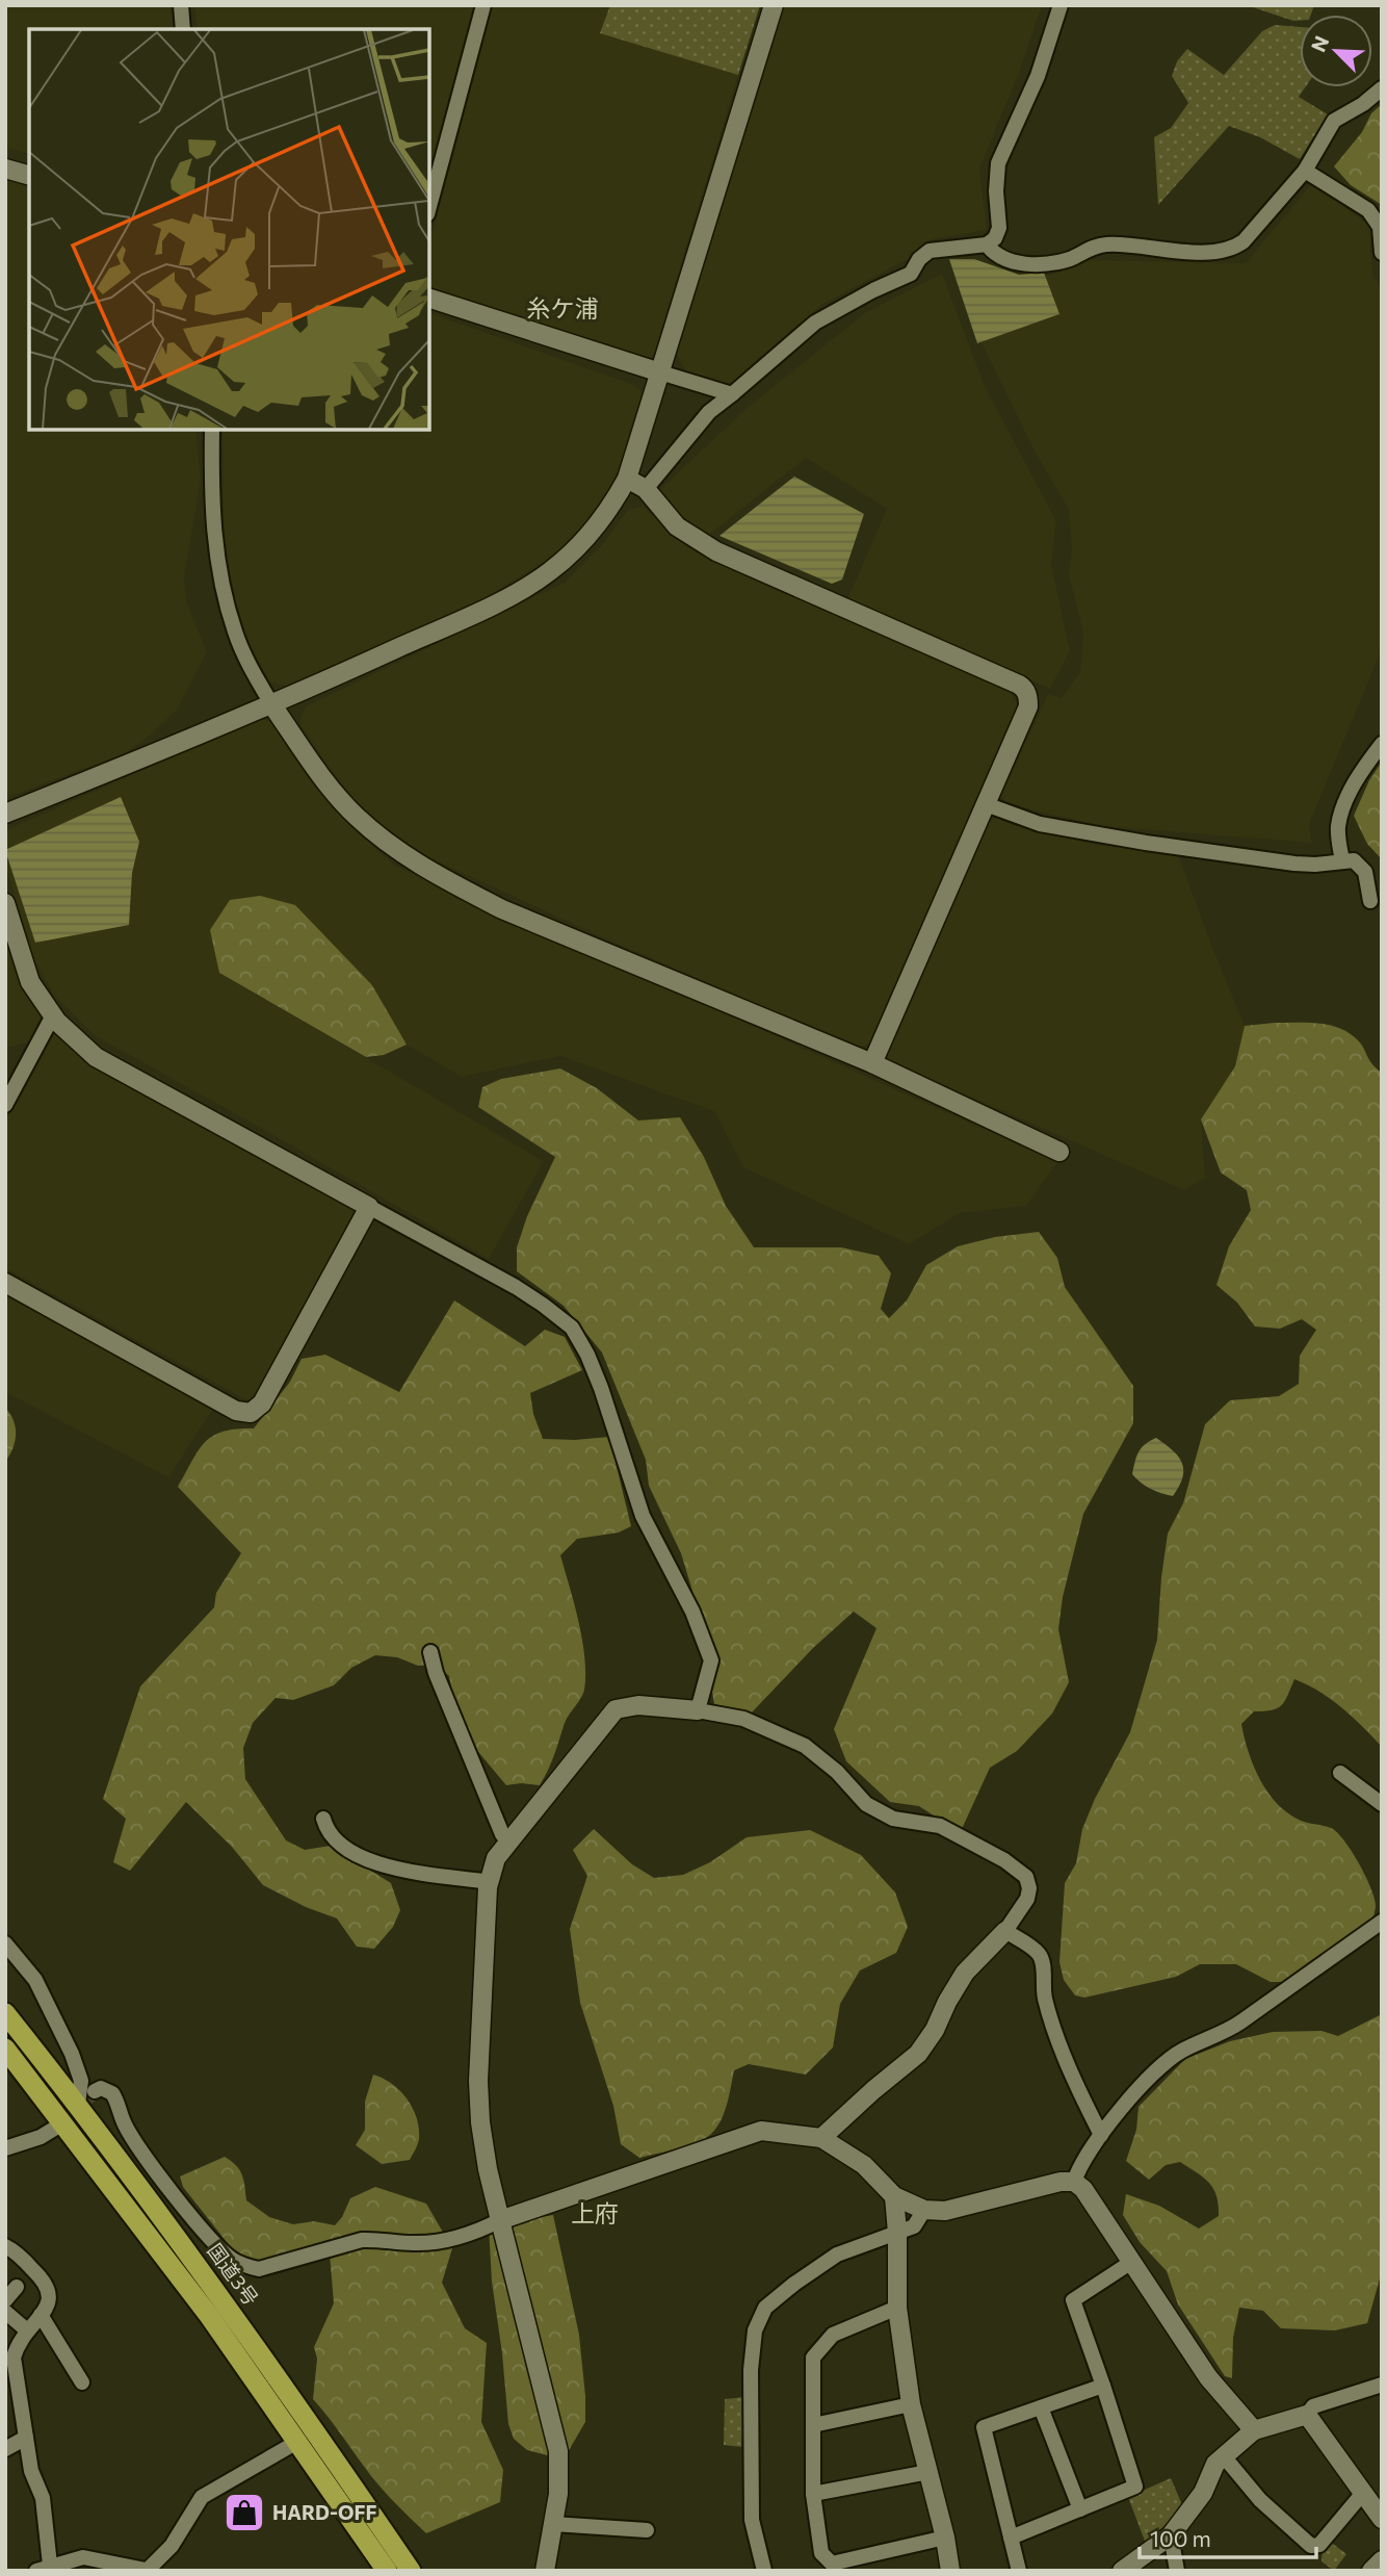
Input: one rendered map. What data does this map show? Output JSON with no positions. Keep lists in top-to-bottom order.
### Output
{
  "streets": {
    "highway": ["国道3号"]
  },
  "districts": ["糸ケ浦", "上府"],
  "places": {
    "shop": ["HARD-OFF"]
  },
  "scale_bar": "100 m",
  "north": "top left"
}
